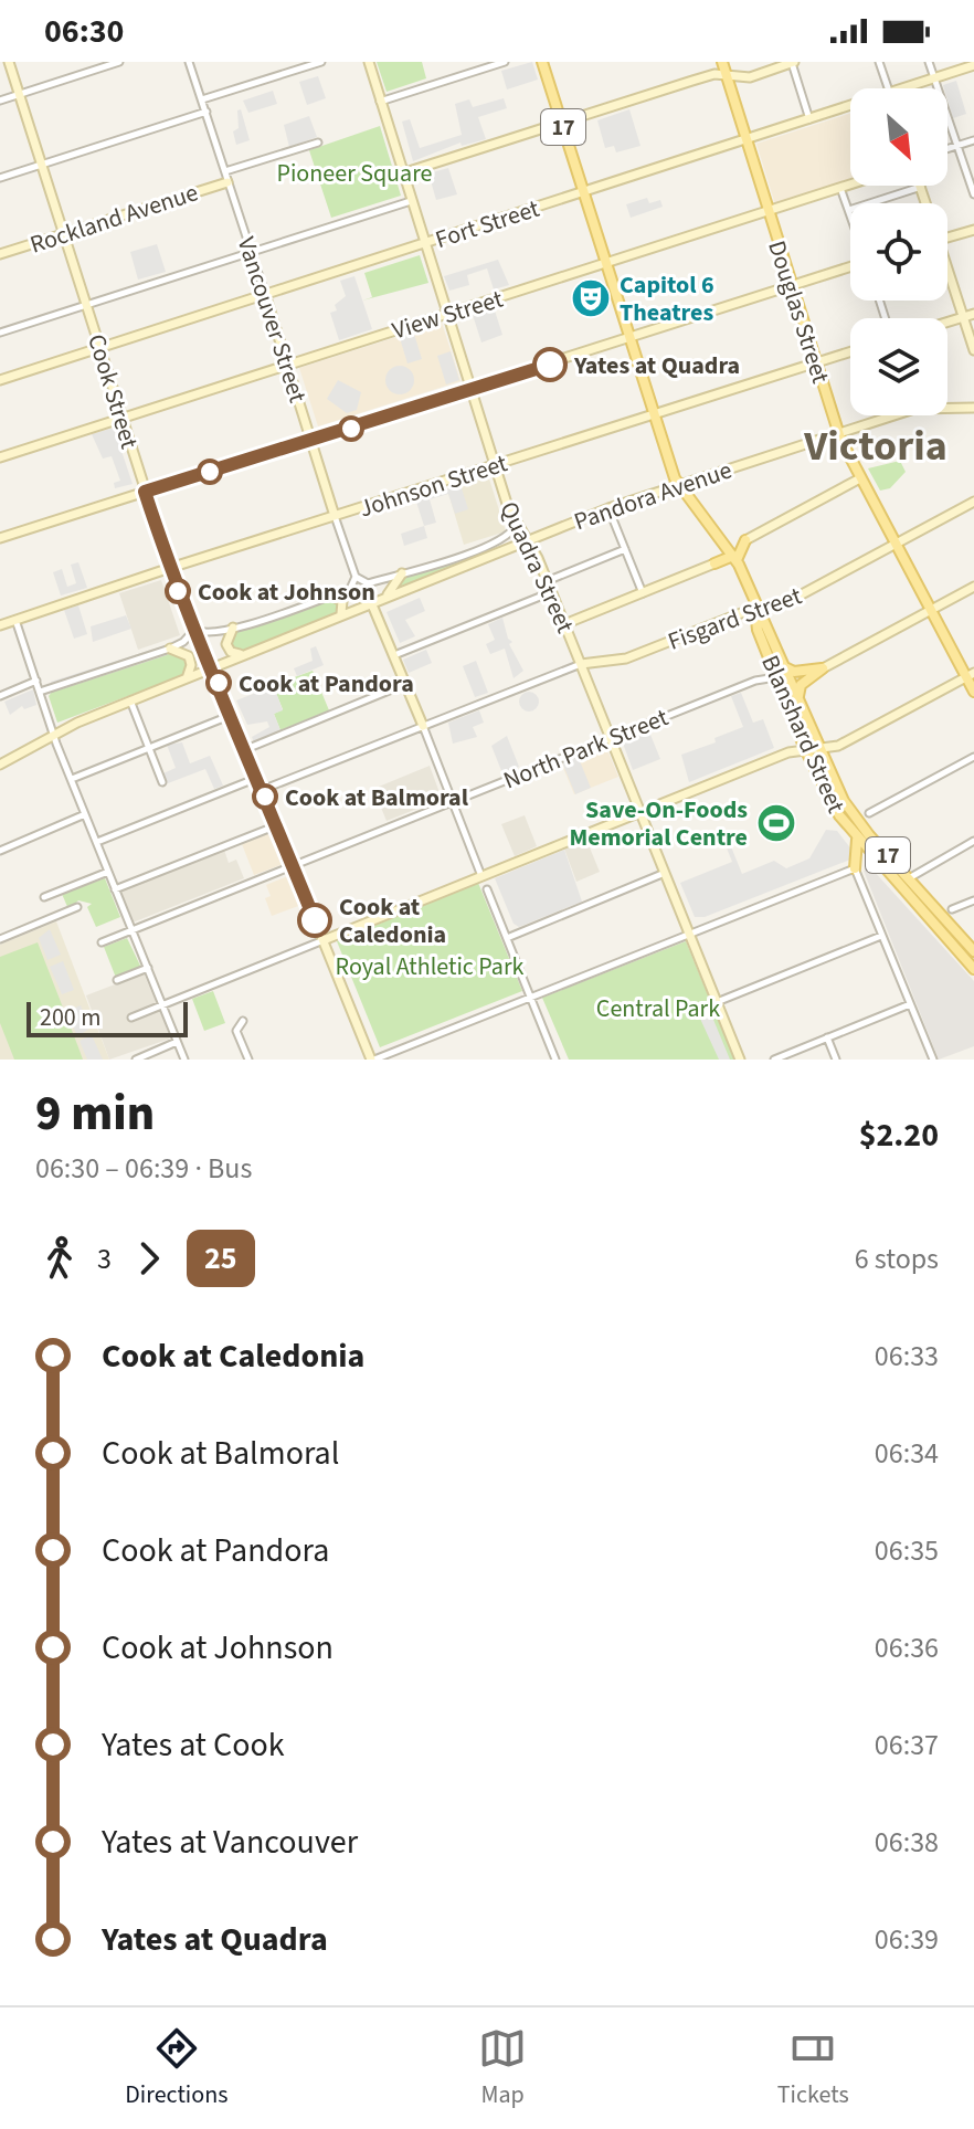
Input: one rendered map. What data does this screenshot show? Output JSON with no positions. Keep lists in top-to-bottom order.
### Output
{
  "streets": {
    "main road": [
      "17",
      "Rockland Avenue",
      "Fort Street",
      "Douglas Street",
      "View Street",
      "Vancouver Street",
      "Cook Street",
      "Johnson Street",
      "Pandora Avenue",
      "Quadra Street",
      "Fisgard Street",
      "Blanshard Street"
    ],
    "street": ["North Park Street"]
  },
  "crossings": [
    ["Rockland Avenue", "Vancouver Street"],
    ["Rockland Avenue", "Cook Street"],
    ["Fort Street", "Douglas Street"],
    ["Fort Street", "Vancouver Street"],
    ["Fort Street", "Cook Street"],
    ["Fort Street", "Quadra Street"],
    ["Fort Street", "Blanshard Street"],
    ["Douglas Street", "View Street"],
    ["Douglas Street", "Johnson Street"],
    ["Douglas Street", "Pandora Avenue"],
    ["Douglas Street", "Fisgard Street"],
    ["View Street", "Vancouver Street"],
    ["View Street", "Cook Street"],
    ["View Street", "Quadra Street"],
    ["View Street", "Blanshard Street"],
    ["Vancouver Street", "Johnson Street"],
    ["Cook Street", "Johnson Street"],
    ["Cook Street", "Pandora Avenue"],
    ["Cook Street", "North Park Street"],
    ["Johnson Street", "Quadra Street"],
    ["Johnson Street", "Blanshard Street"],
    ["Pandora Avenue", "Quadra Street"],
    ["Pandora Avenue", "Blanshard Street"],
    ["Quadra Street", "Fisgard Street"],
    ["Quadra Street", "North Park Street"],
    ["Fisgard Street", "Blanshard Street"],
    ["Blanshard Street", "North Park Street"]
  ],
  "districts": ["Victoria"],
  "parks": ["Pioneer Square", "Royal Athletic Park", "Central Park"],
  "places": {
    "theatre": ["Capitol 6 Theatres"],
    "other": [
      "Yates at Quadra",
      "Cook at Johnson",
      "Cook at Pandora",
      "Cook at Balmoral",
      "Cook at Caledonia"
    ],
    "sports": ["Save-On-Foods Memorial Centre"]
  },
  "lines": ["bus line 25"],
  "scale_bar": "200 m",
  "north": "bottom right",
  "page": {
    "status": "06:30",
    "scale": "200 m",
    "heading": ["9 min", "06:30 – 06:39 · Bus", "$2.20"],
    "legs": ["3", "25", "6 stops"],
    "list": [
      {
        "name": "Cook at Caledonia",
        "value": "06:33"
      },
      {
        "name": "Cook at Balmoral",
        "value": "06:34"
      },
      {
        "name": "Cook at Pandora",
        "value": "06:35"
      },
      {
        "name": "Cook at Johnson",
        "value": "06:36"
      },
      {
        "name": "Yates at Cook",
        "value": "06:37"
      },
      {
        "name": "Yates at Vancouver",
        "value": "06:38"
      },
      {
        "name": "Yates at Quadra",
        "value": "06:39"
      }
    ],
    "tabs": ["Directions", "Map", "Tickets"]
  }
}
